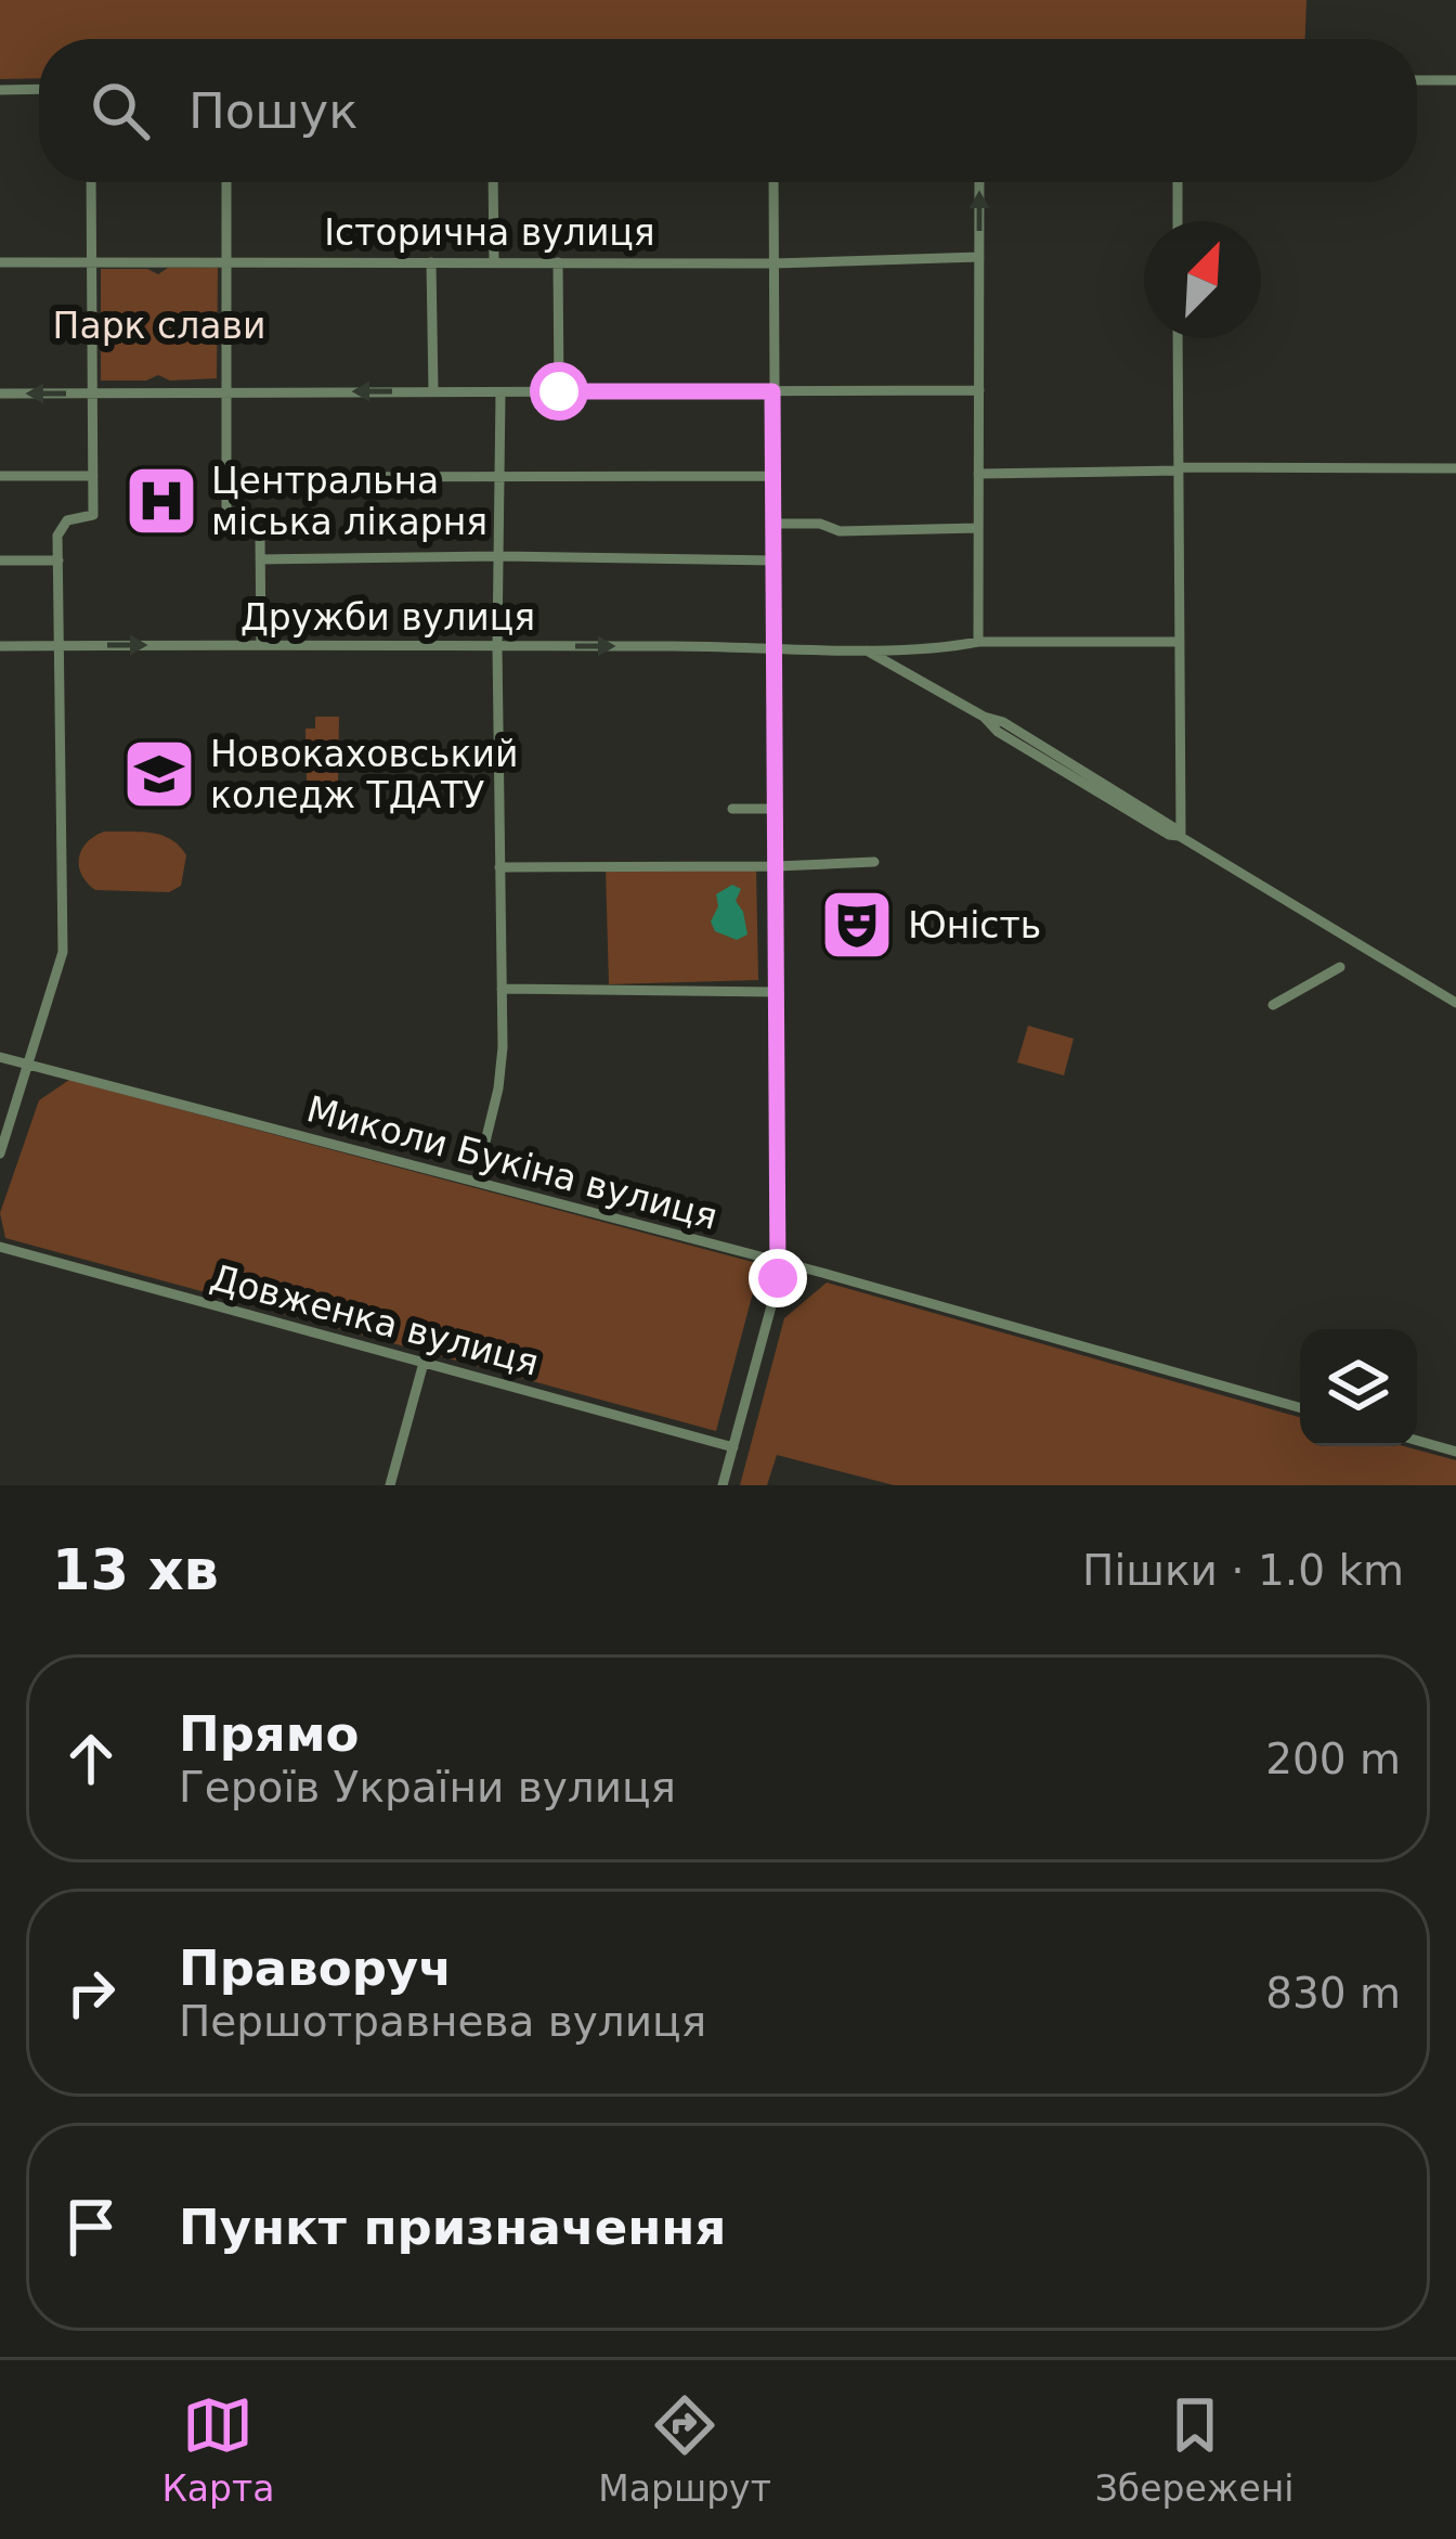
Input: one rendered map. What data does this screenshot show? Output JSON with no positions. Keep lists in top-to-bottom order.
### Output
{
  "streets": {
    "street": [
      "Історична вулиця",
      "Дружби вулиця",
      "Миколи Букіна вулиця",
      "Довженка вулиця"
    ]
  },
  "one_way": ["Дружби вулиця"],
  "parks": ["Парк слави"],
  "places": {
    "hospital": ["Центральна міська лікарня"],
    "school or university": ["Новокаховський коледж ТДАТУ"],
    "theatre": ["Юність"]
  },
  "north": "top right",
  "page": {
    "search": "Пошук",
    "heading": ["13 хв", "Пішки · 1.0 km"],
    "list": [
      ["Прямо", "Героїв України вулиця", "200 m"],
      ["Праворуч", "Першотравнева вулиця", "830 m"],
      "Пункт призначення"
    ],
    "nav": ["Карта", "Маршрут", "Збережені"]
  }
}
